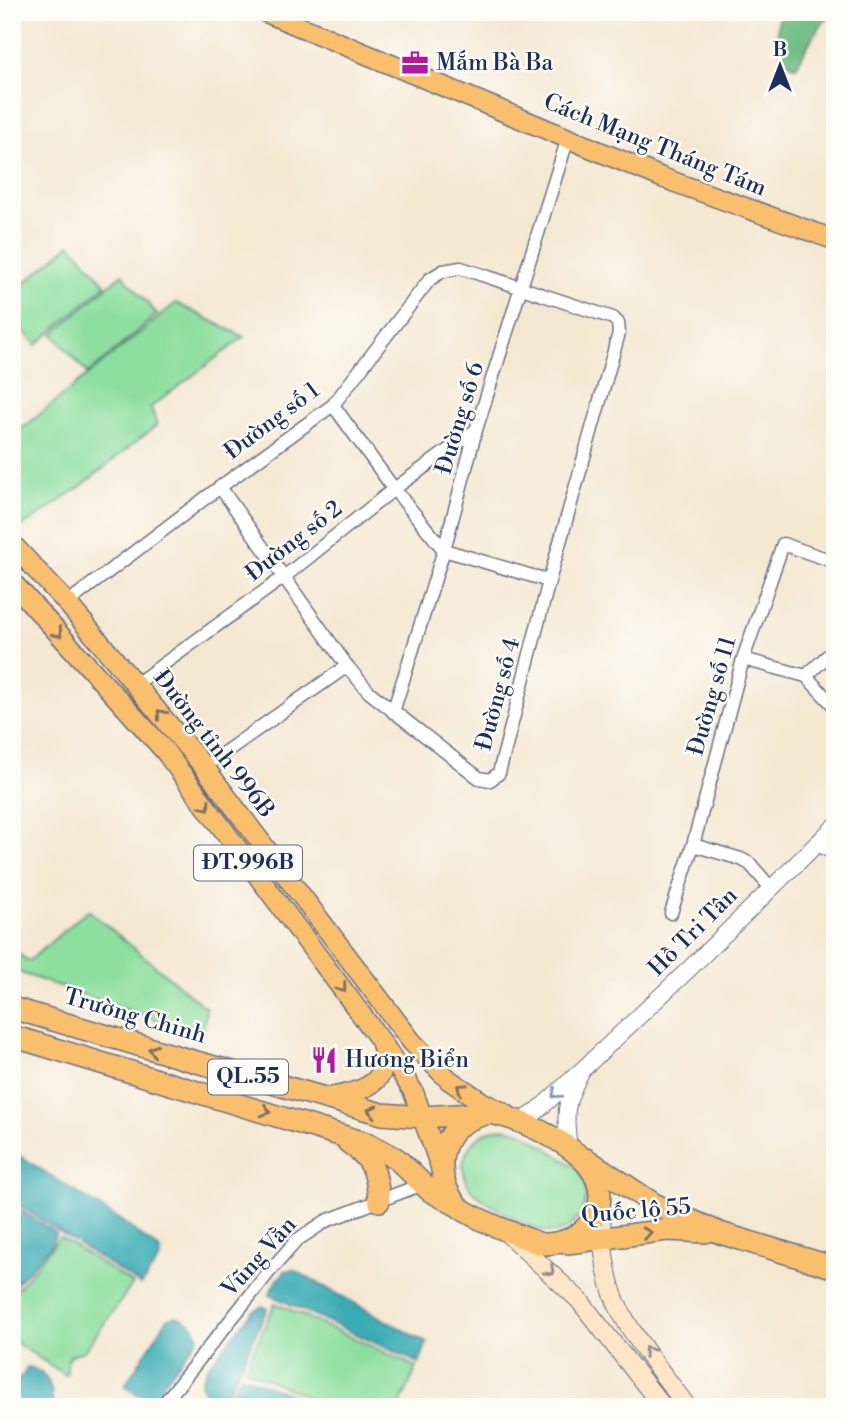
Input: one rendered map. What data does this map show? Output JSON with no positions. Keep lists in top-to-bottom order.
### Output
{
  "streets": {
    "highway": ["Trường Chinh", "QL.55", "Quốc lộ 55"],
    "main road": ["Cách Mạng Tháng Tám", "Đường tỉnh 996B", "ĐT.996B"],
    "street": [
      "Đường số 6",
      "Đường số 1",
      "Đường số 2",
      "Đường số 4",
      "Đường số 11",
      "Hồ Tri Tân",
      "Vũng Vằn"
    ]
  },
  "crossings": [
    ["Cách Mạng Tháng Tám", "Đường số 6"],
    ["Đường số 6", "Đường số 1"],
    ["Đường số 6", "Đường số 2"],
    ["Đường số 6", "Đường số 4"],
    ["Đường số 1", "Đường số 4"],
    ["Đường số 1", "Đường tỉnh 996B"],
    ["Đường số 2", "Đường số 4"],
    ["Đường số 2", "Đường tỉnh 996B"],
    ["Đường tỉnh 996B", "Hồ Tri Tân"],
    ["Đường tỉnh 996B", "Trường Chinh"],
    ["Đường tỉnh 996B", "QL.55"],
    ["Đường tỉnh 996B", "Quốc lộ 55"],
    ["Hồ Tri Tân", "Trường Chinh"],
    ["Hồ Tri Tân", "QL.55"],
    ["Hồ Tri Tân", "Quốc lộ 55"],
    ["Trường Chinh", "QL.55"],
    ["Trường Chinh", "Quốc lộ 55"],
    ["QL.55", "Quốc lộ 55"],
    ["QL.55", "Vũng Vằn"]
  ],
  "places": {
    "office": ["Mắm Bà Ba"],
    "restaurant": ["Hương Biển"]
  },
  "north": "top"
}
